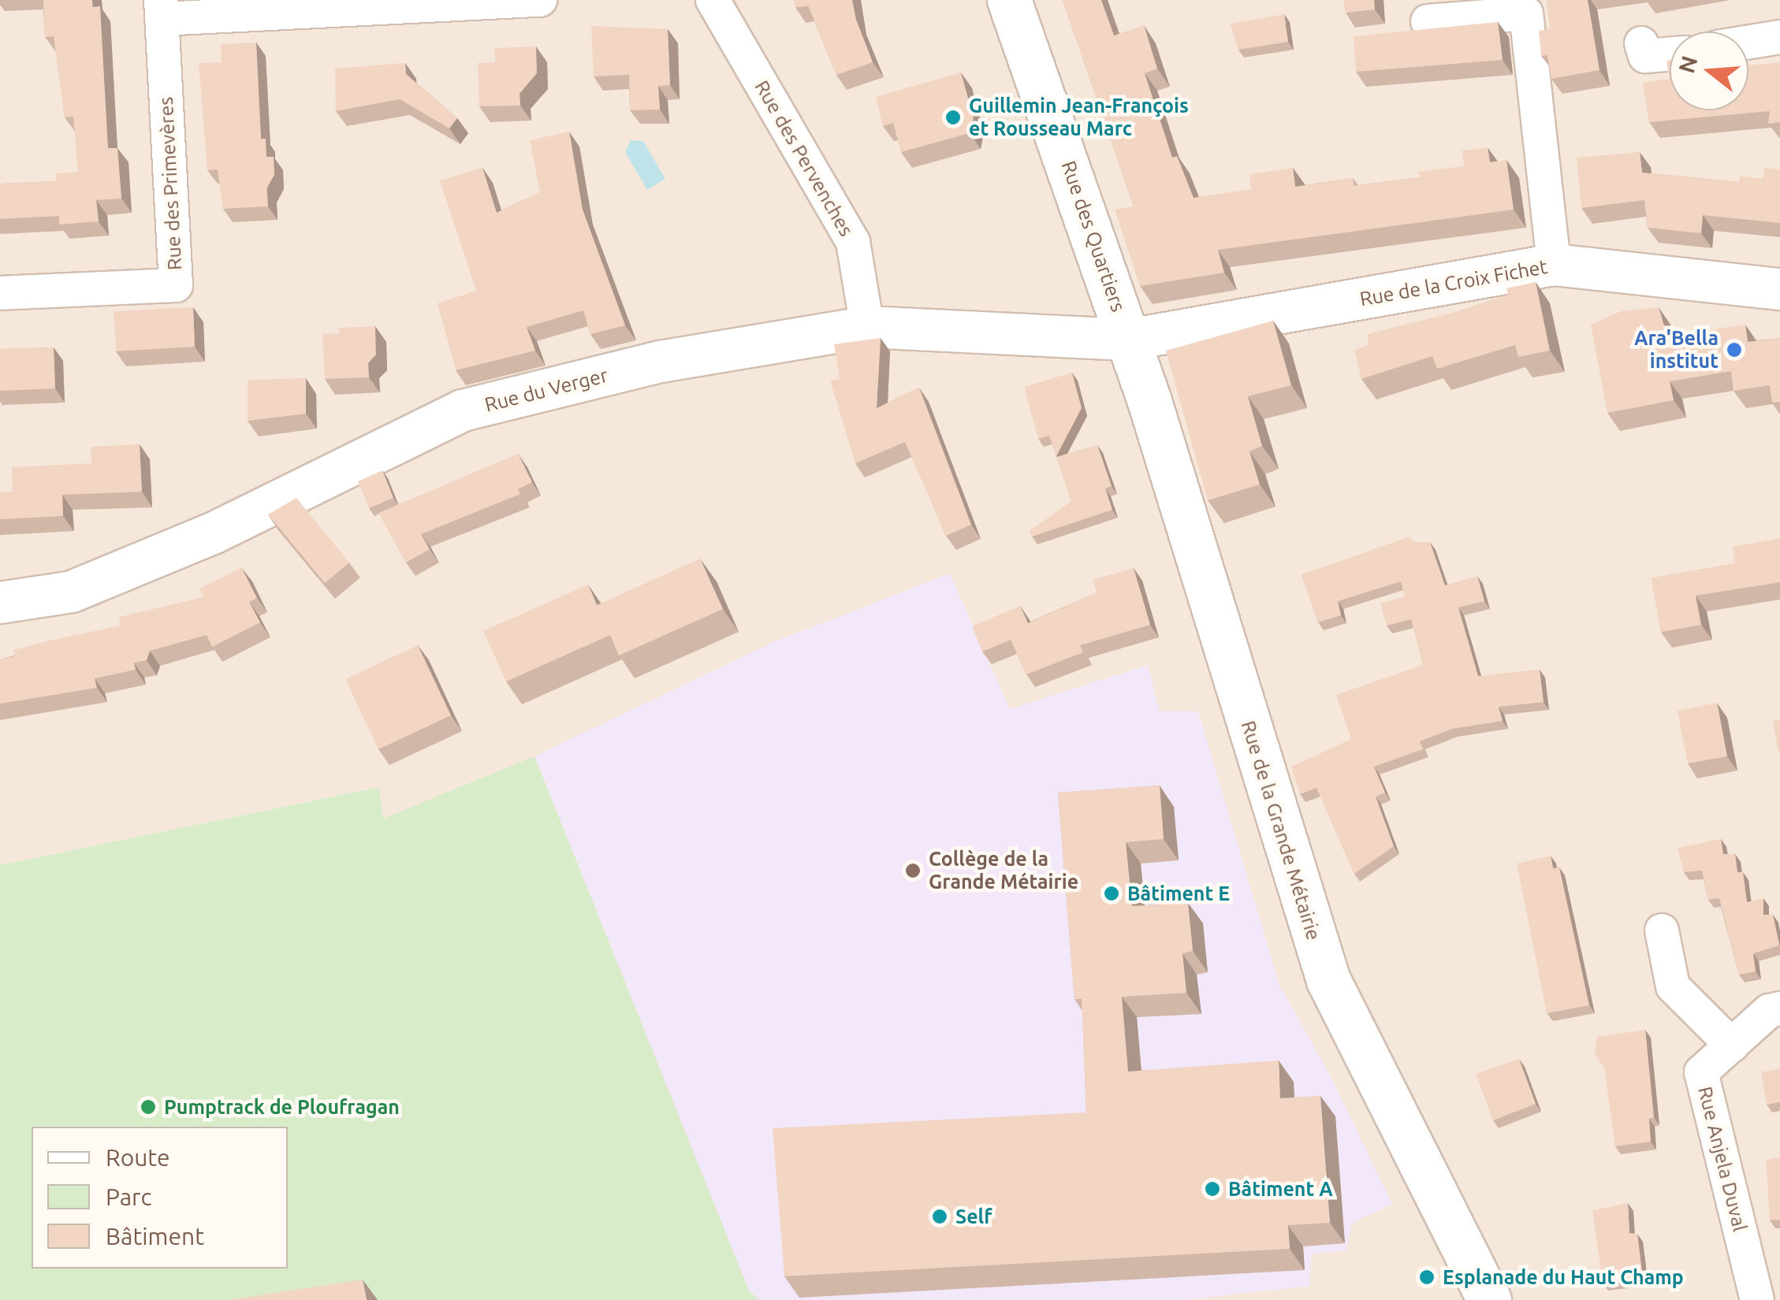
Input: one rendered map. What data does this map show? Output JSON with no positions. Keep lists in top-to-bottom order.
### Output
{
  "streets": {
    "main road": ["Rue des Quartiers", "Rue de la Grande Métairie"],
    "street": [
      "Rue des Pervenches",
      "Rue des Primevères",
      "Rue de la Croix Fichet",
      "Rue du Verger",
      "Rue Anjela Duval"
    ]
  },
  "crossings": [
    ["Rue des Pervenches", "Rue du Verger"],
    ["Rue des Quartiers", "Rue de la Croix Fichet"],
    ["Rue des Quartiers", "Rue du Verger"],
    ["Rue des Quartiers", "Rue de la Grande Métairie"],
    ["Rue de la Croix Fichet", "Rue du Verger"],
    ["Rue de la Croix Fichet", "Rue de la Grande Métairie"],
    ["Rue du Verger", "Rue de la Grande Métairie"]
  ],
  "places": [
    "Guillemin Jean-François et Rousseau Marc",
    "Ara'Bella institut",
    "Collège de la Grande Métairie",
    "Bâtiment E",
    "Pumptrack de Ploufragan",
    "Bâtiment A",
    "Self",
    "Esplanade du Haut Champ"
  ],
  "legend": ["Route", "Parc", "Bâtiment"],
  "north": "left"
}
